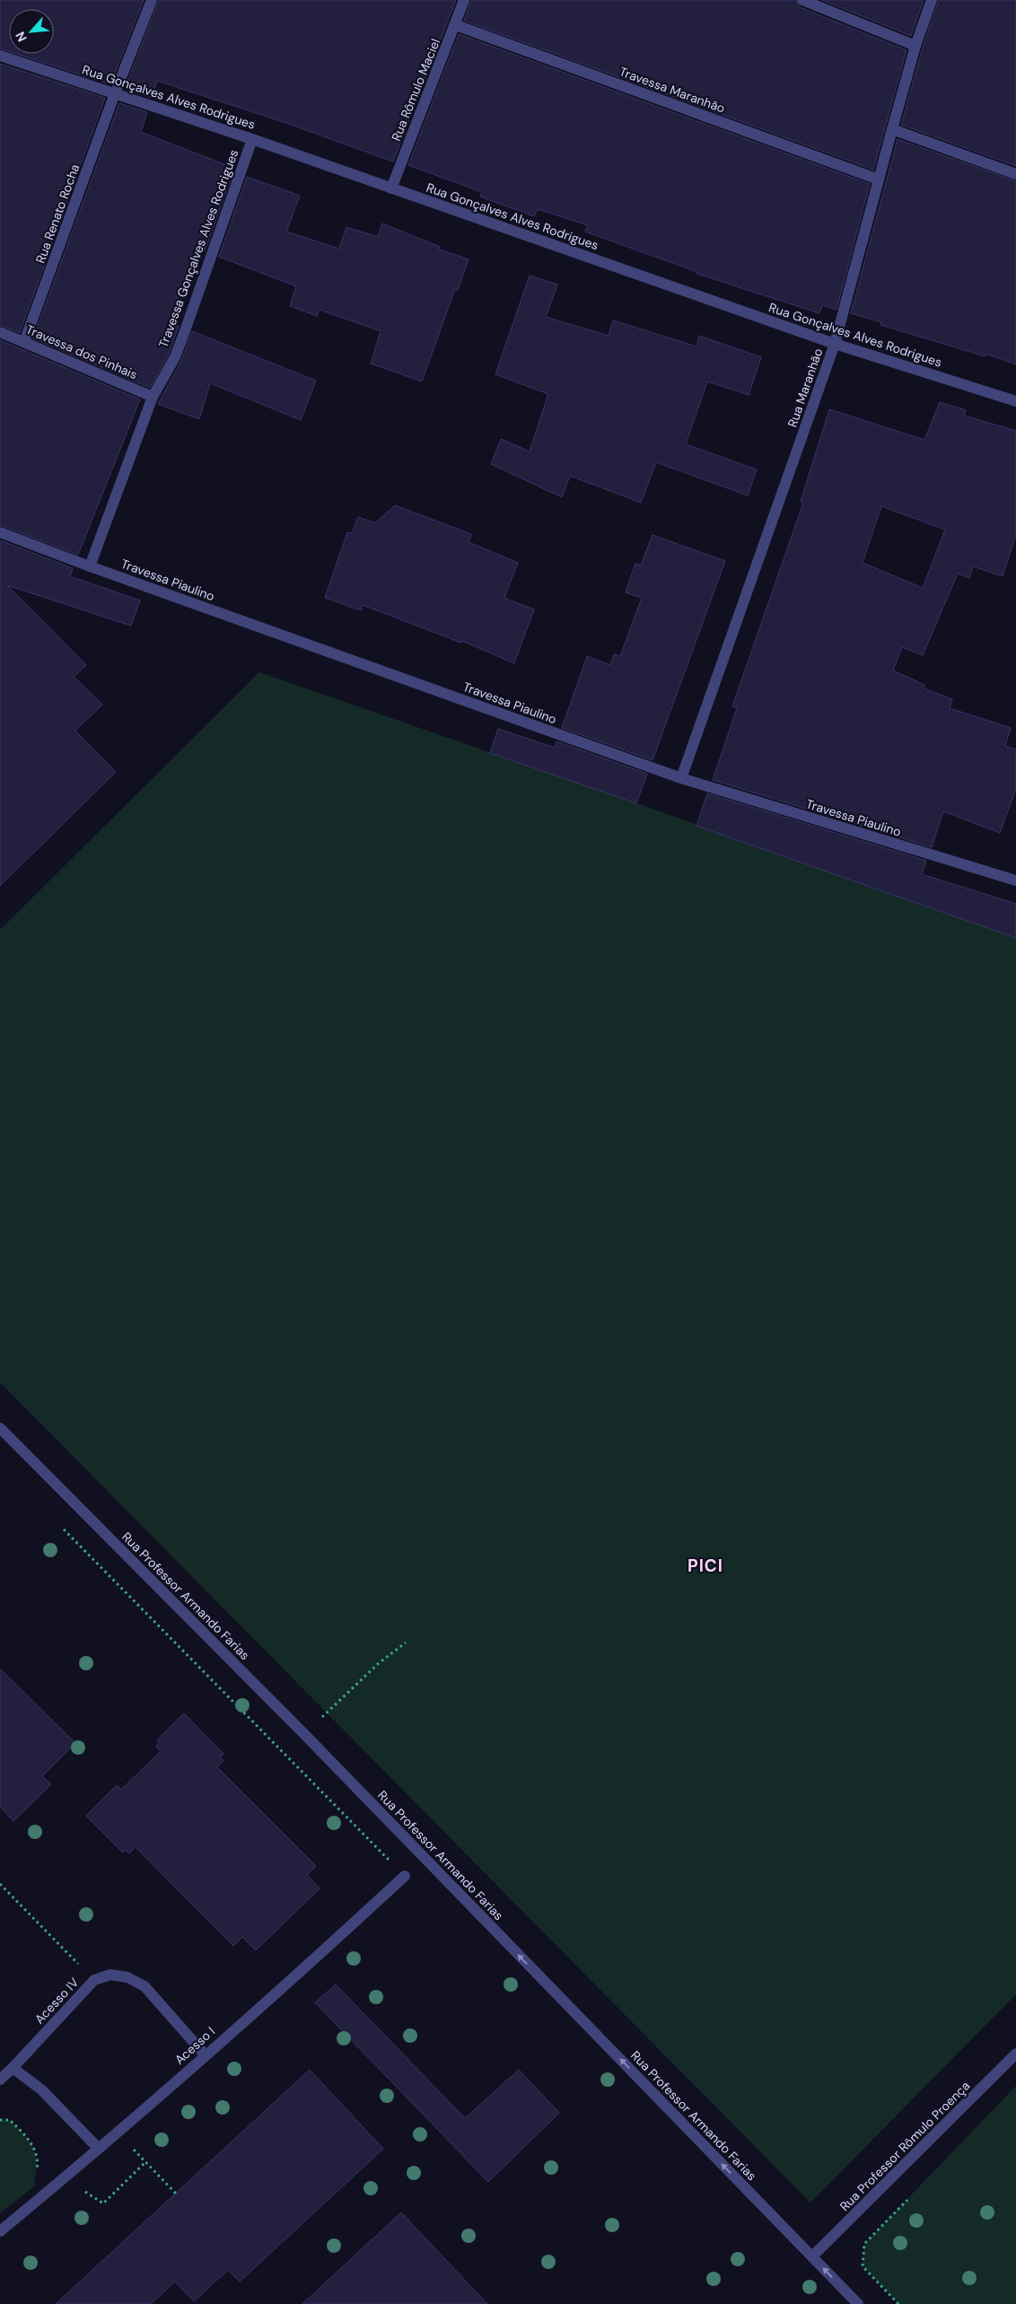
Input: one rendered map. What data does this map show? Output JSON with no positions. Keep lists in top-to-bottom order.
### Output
{
  "streets": {
    "street": [
      "Rua Rômulo Maciel",
      "Travessa Maranhão",
      "Rua Gonçalves Alves Rodrigues",
      "Rua Renato Rocha",
      "Travessa Gonçalves Alves Rodrigues",
      "Travessa dos Pinhais",
      "Rua Maranhão",
      "Travessa Piaulino",
      "Rua Professor Armando Farias",
      "Acesso IV",
      "Acesso I",
      "Rua Professor Rômulo Proença"
    ]
  },
  "crossings": [
    ["Rua Rômulo Maciel", "Travessa Maranhão"],
    ["Rua Rômulo Maciel", "Rua Gonçalves Alves Rodrigues"],
    ["Travessa Maranhão", "Rua Maranhão"],
    ["Rua Gonçalves Alves Rodrigues", "Rua Renato Rocha"],
    ["Rua Gonçalves Alves Rodrigues", "Travessa Gonçalves Alves Rodrigues"],
    ["Rua Gonçalves Alves Rodrigues", "Rua Maranhão"],
    ["Rua Renato Rocha", "Travessa dos Pinhais"],
    ["Travessa Gonçalves Alves Rodrigues", "Travessa dos Pinhais"],
    ["Travessa Gonçalves Alves Rodrigues", "Travessa Piaulino"],
    ["Rua Maranhão", "Travessa Piaulino"],
    ["Rua Professor Armando Farias", "Rua Professor Rômulo Proença"],
    ["Acesso IV", "Acesso I"]
  ],
  "one_way": ["Rua Professor Armando Farias"],
  "districts": ["PICI"],
  "north": "bottom left"
}
